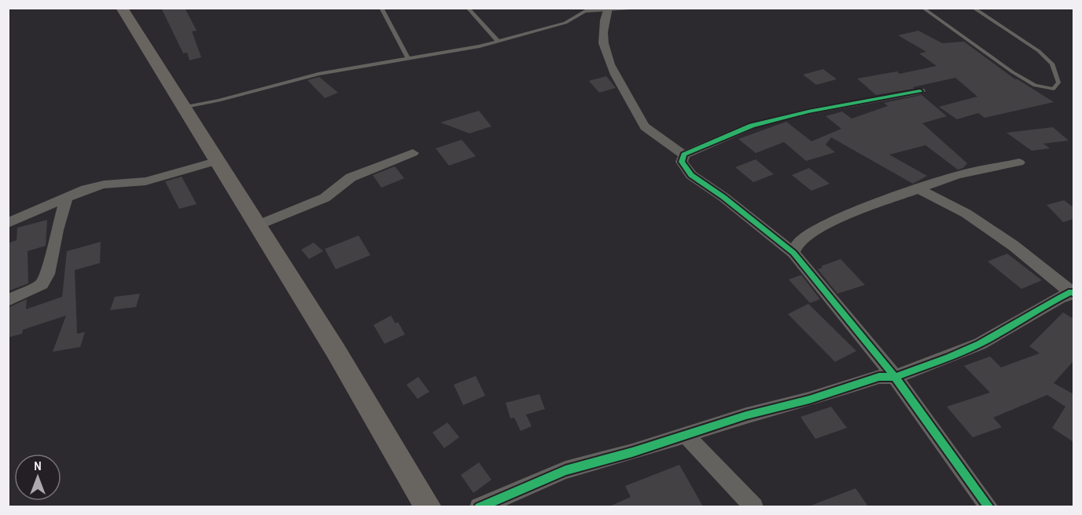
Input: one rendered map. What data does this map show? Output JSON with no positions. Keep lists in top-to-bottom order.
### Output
{
  "north": "top"
}
